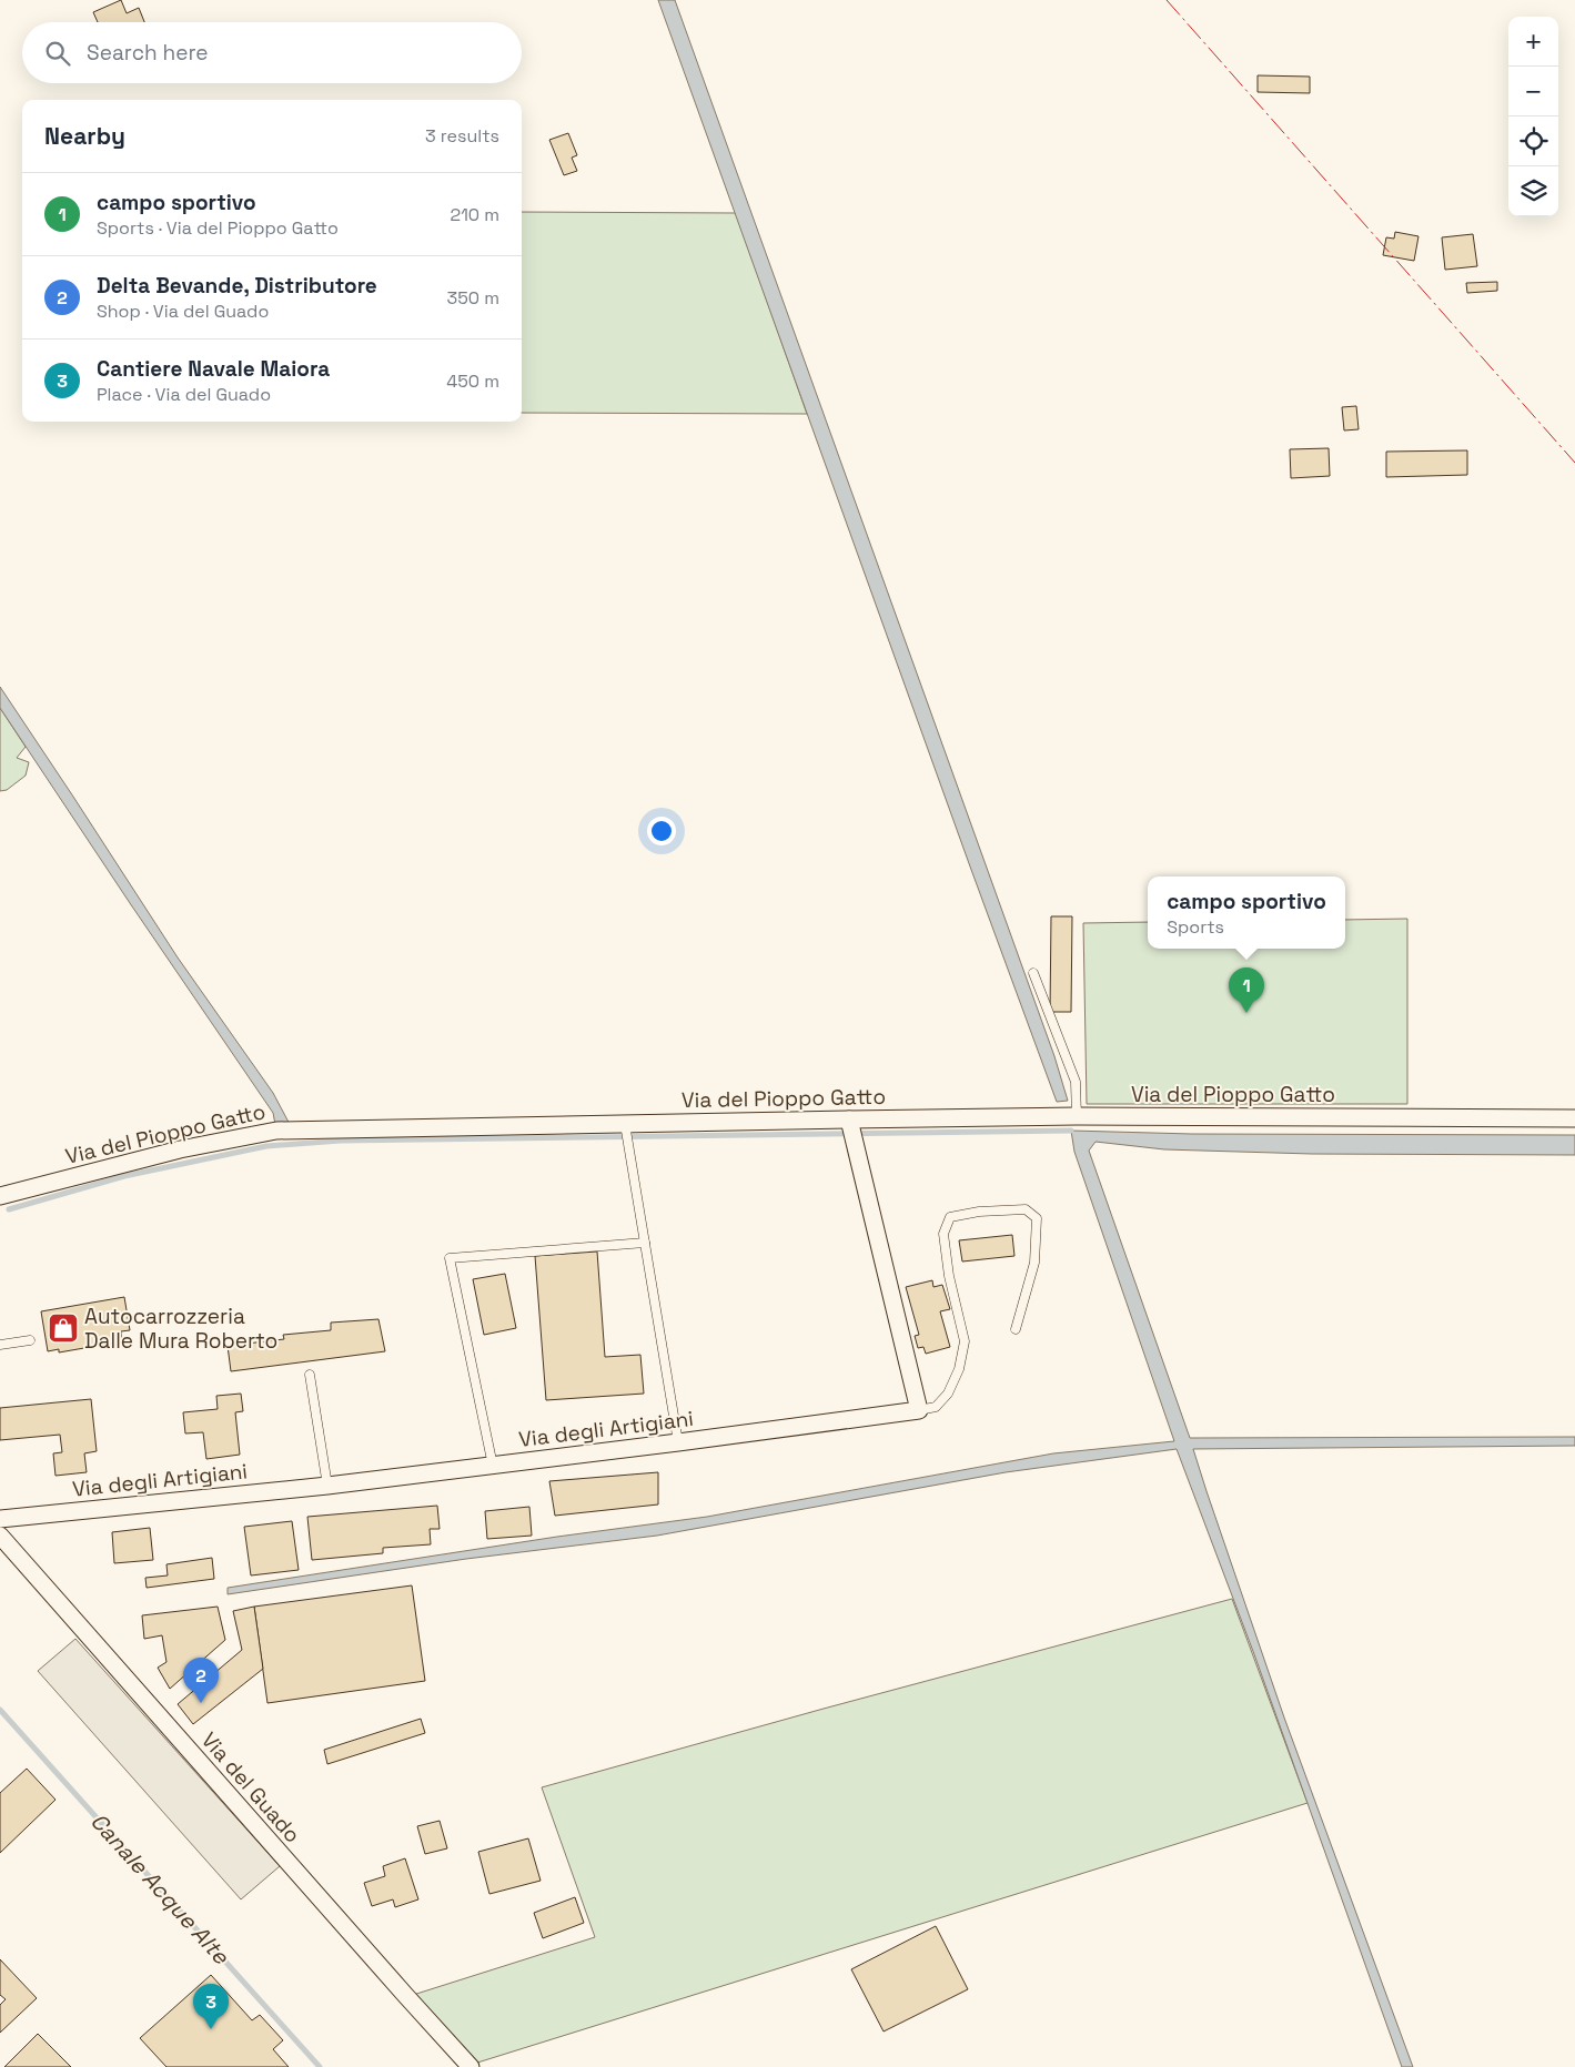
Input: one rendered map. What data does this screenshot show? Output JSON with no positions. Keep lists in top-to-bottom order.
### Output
{
  "streets": {
    "street": ["Via del Pioppo Gatto", "Via degli Artigiani", "Via del Guado"]
  },
  "water": ["Canale Acque Alte"],
  "places": {
    "shop": ["Autocarrozzeria Dalle Mura Roberto"]
  },
  "page": {
    "map_buttons": ["+", "−"],
    "search": "Search here",
    "heading": ["Nearby", "3 results"],
    "list": [
      {
        "mark": "1",
        "name": "campo sportivo",
        "note": "Sports · Via del Pioppo Gatto",
        "value": "210 m"
      },
      {
        "mark": "2",
        "name": "Delta Bevande, Distributore",
        "note": "Shop · Via del Guado",
        "value": "350 m"
      },
      {
        "mark": "3",
        "name": "Cantiere Navale Maiora",
        "note": "Place · Via del Guado",
        "value": "450 m"
      }
    ],
    "popup": ["campo sportivo", "Sports"],
    "pins": ["1", "2", "3"]
  }
}
